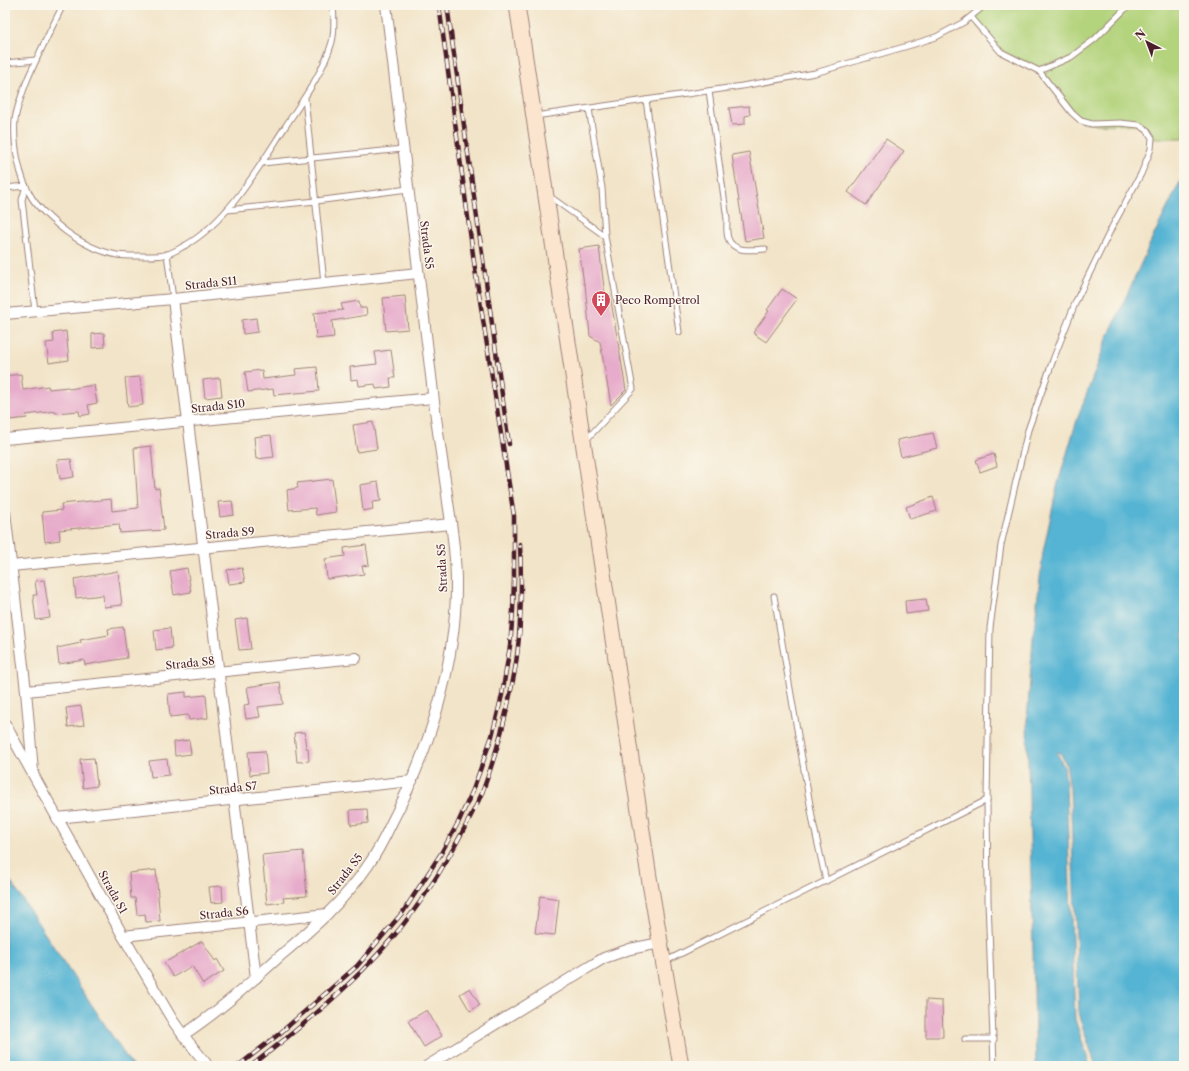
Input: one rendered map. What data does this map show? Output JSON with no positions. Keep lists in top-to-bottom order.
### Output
{
  "streets": {
    "street": [
      "Strada S5",
      "Strada S11",
      "Strada S10",
      "Strada S9",
      "Strada S8",
      "Strada S7",
      "Strada S1",
      "Strada S6"
    ]
  },
  "crossings": [
    ["Strada S5", "Strada S11"],
    ["Strada S5", "Strada S10"],
    ["Strada S5", "Strada S9"],
    ["Strada S5", "Strada S7"],
    ["Strada S5", "Strada S1"],
    ["Strada S5", "Strada S6"],
    ["Strada S7", "Strada S1"],
    ["Strada S1", "Strada S6"]
  ],
  "places": {
    "building": ["Peco Rompetrol"]
  },
  "north": "top left"
}
